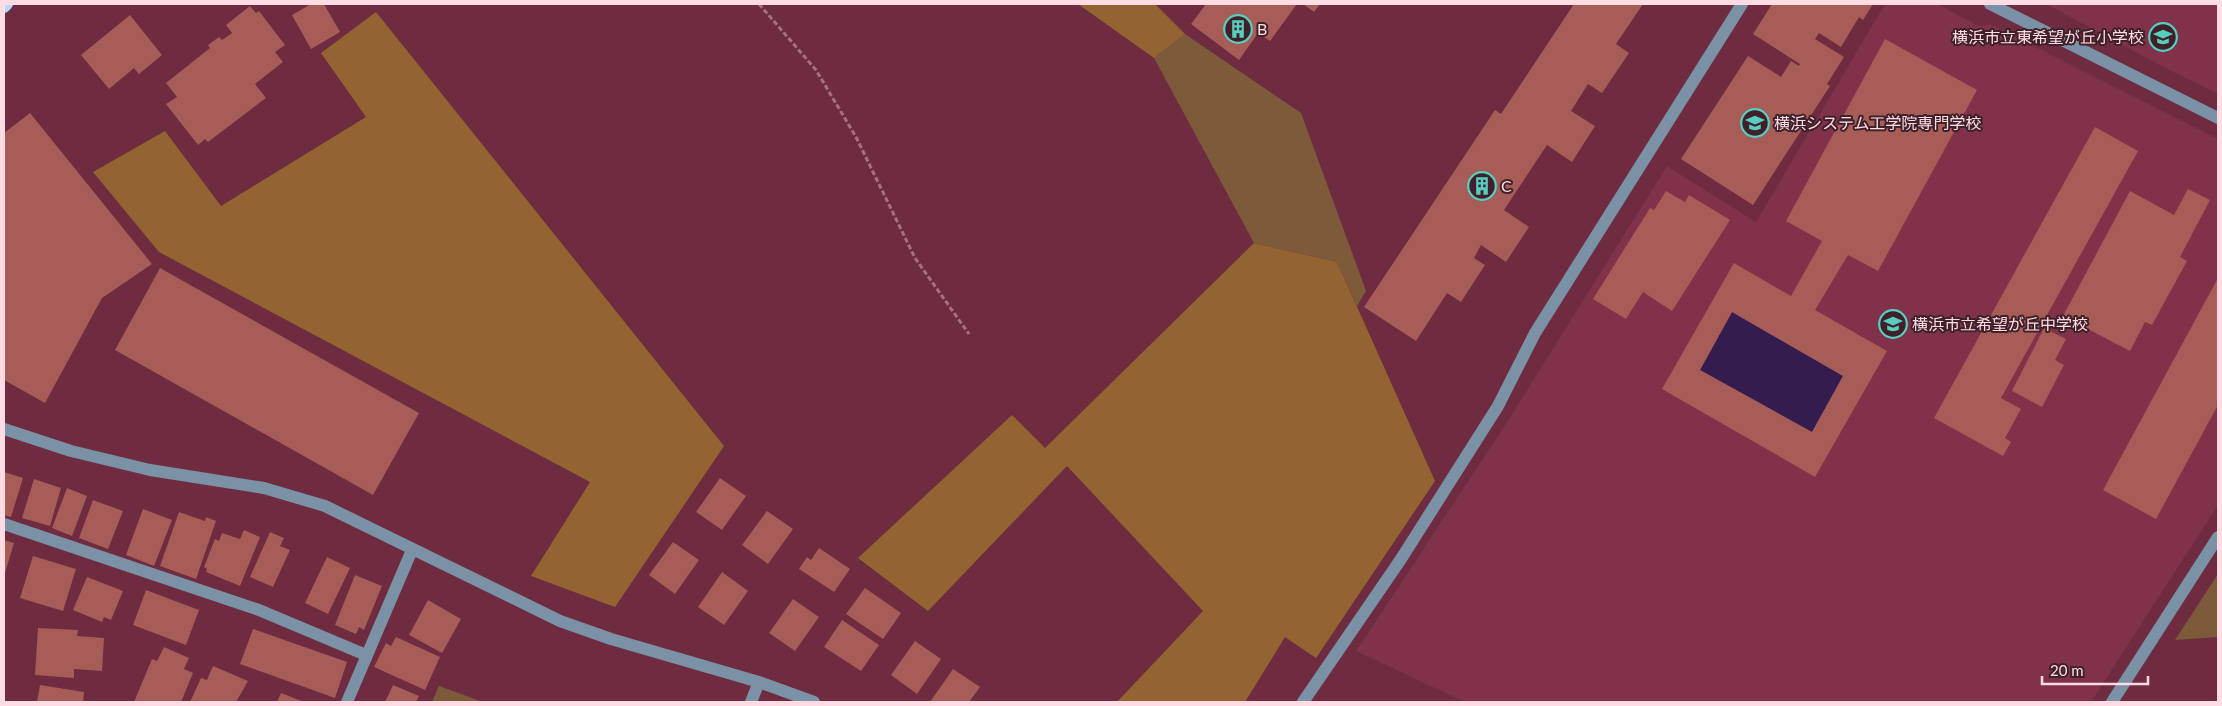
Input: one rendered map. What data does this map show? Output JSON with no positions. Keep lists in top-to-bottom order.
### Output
{
  "places": {
    "building": ["B", "C"],
    "school or university": ["横浜市立東希望が丘小学校", "横浜システム工学院専門学校", "横浜市立希望が丘中学校"]
  },
  "scale_bar": "20 m"
}
